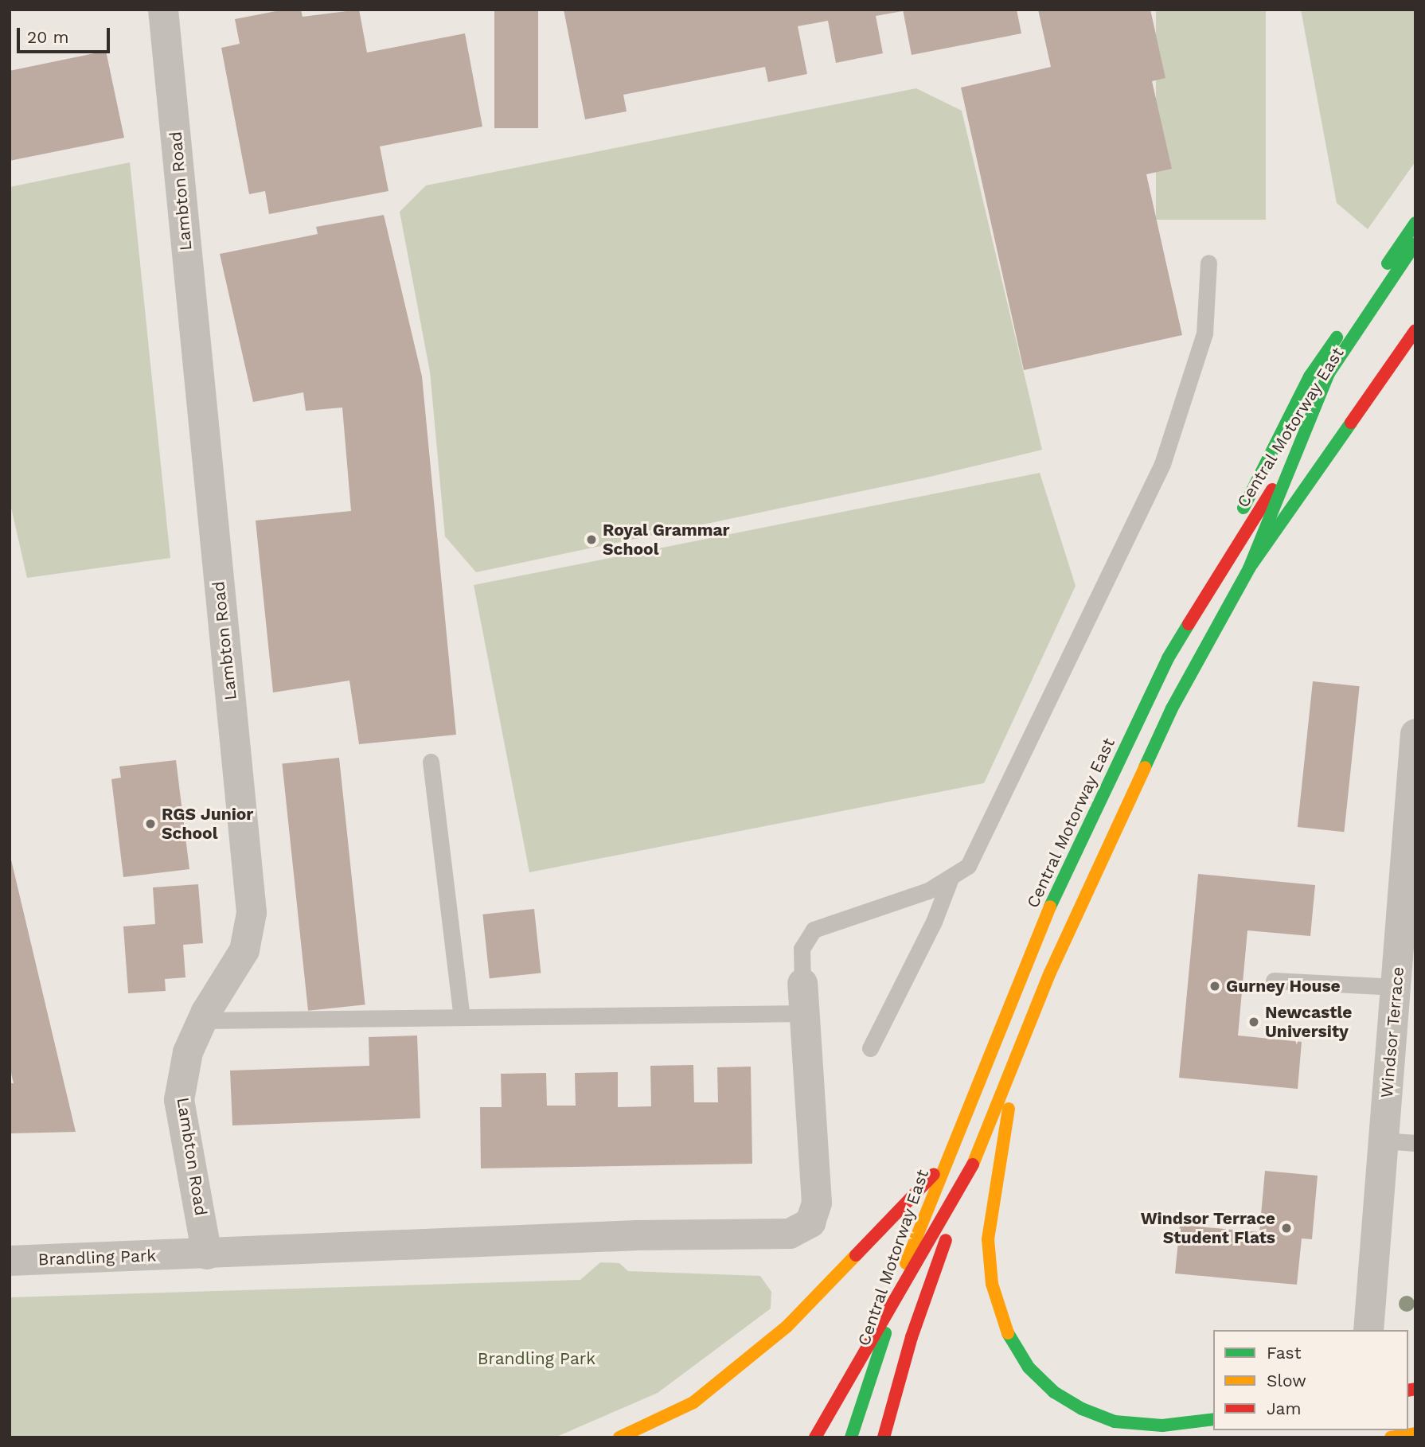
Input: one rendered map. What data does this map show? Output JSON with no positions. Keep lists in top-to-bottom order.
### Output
{
  "streets": {
    "main road": ["Central Motorway East"],
    "street": ["Lambton Road", "Windsor Terrace", "Brandling Park"]
  },
  "crossings": [
    ["Lambton Road", "Brandling Park"]
  ],
  "parks": ["Brandling Park"],
  "places": [
    "Royal Grammar School",
    "RGS Junior School",
    "Gurney House",
    "Newcastle University",
    "Windsor Terrace Student Flats"
  ],
  "legend": ["Fast", "Slow", "Jam"],
  "scale_bar": "20 m"
}
